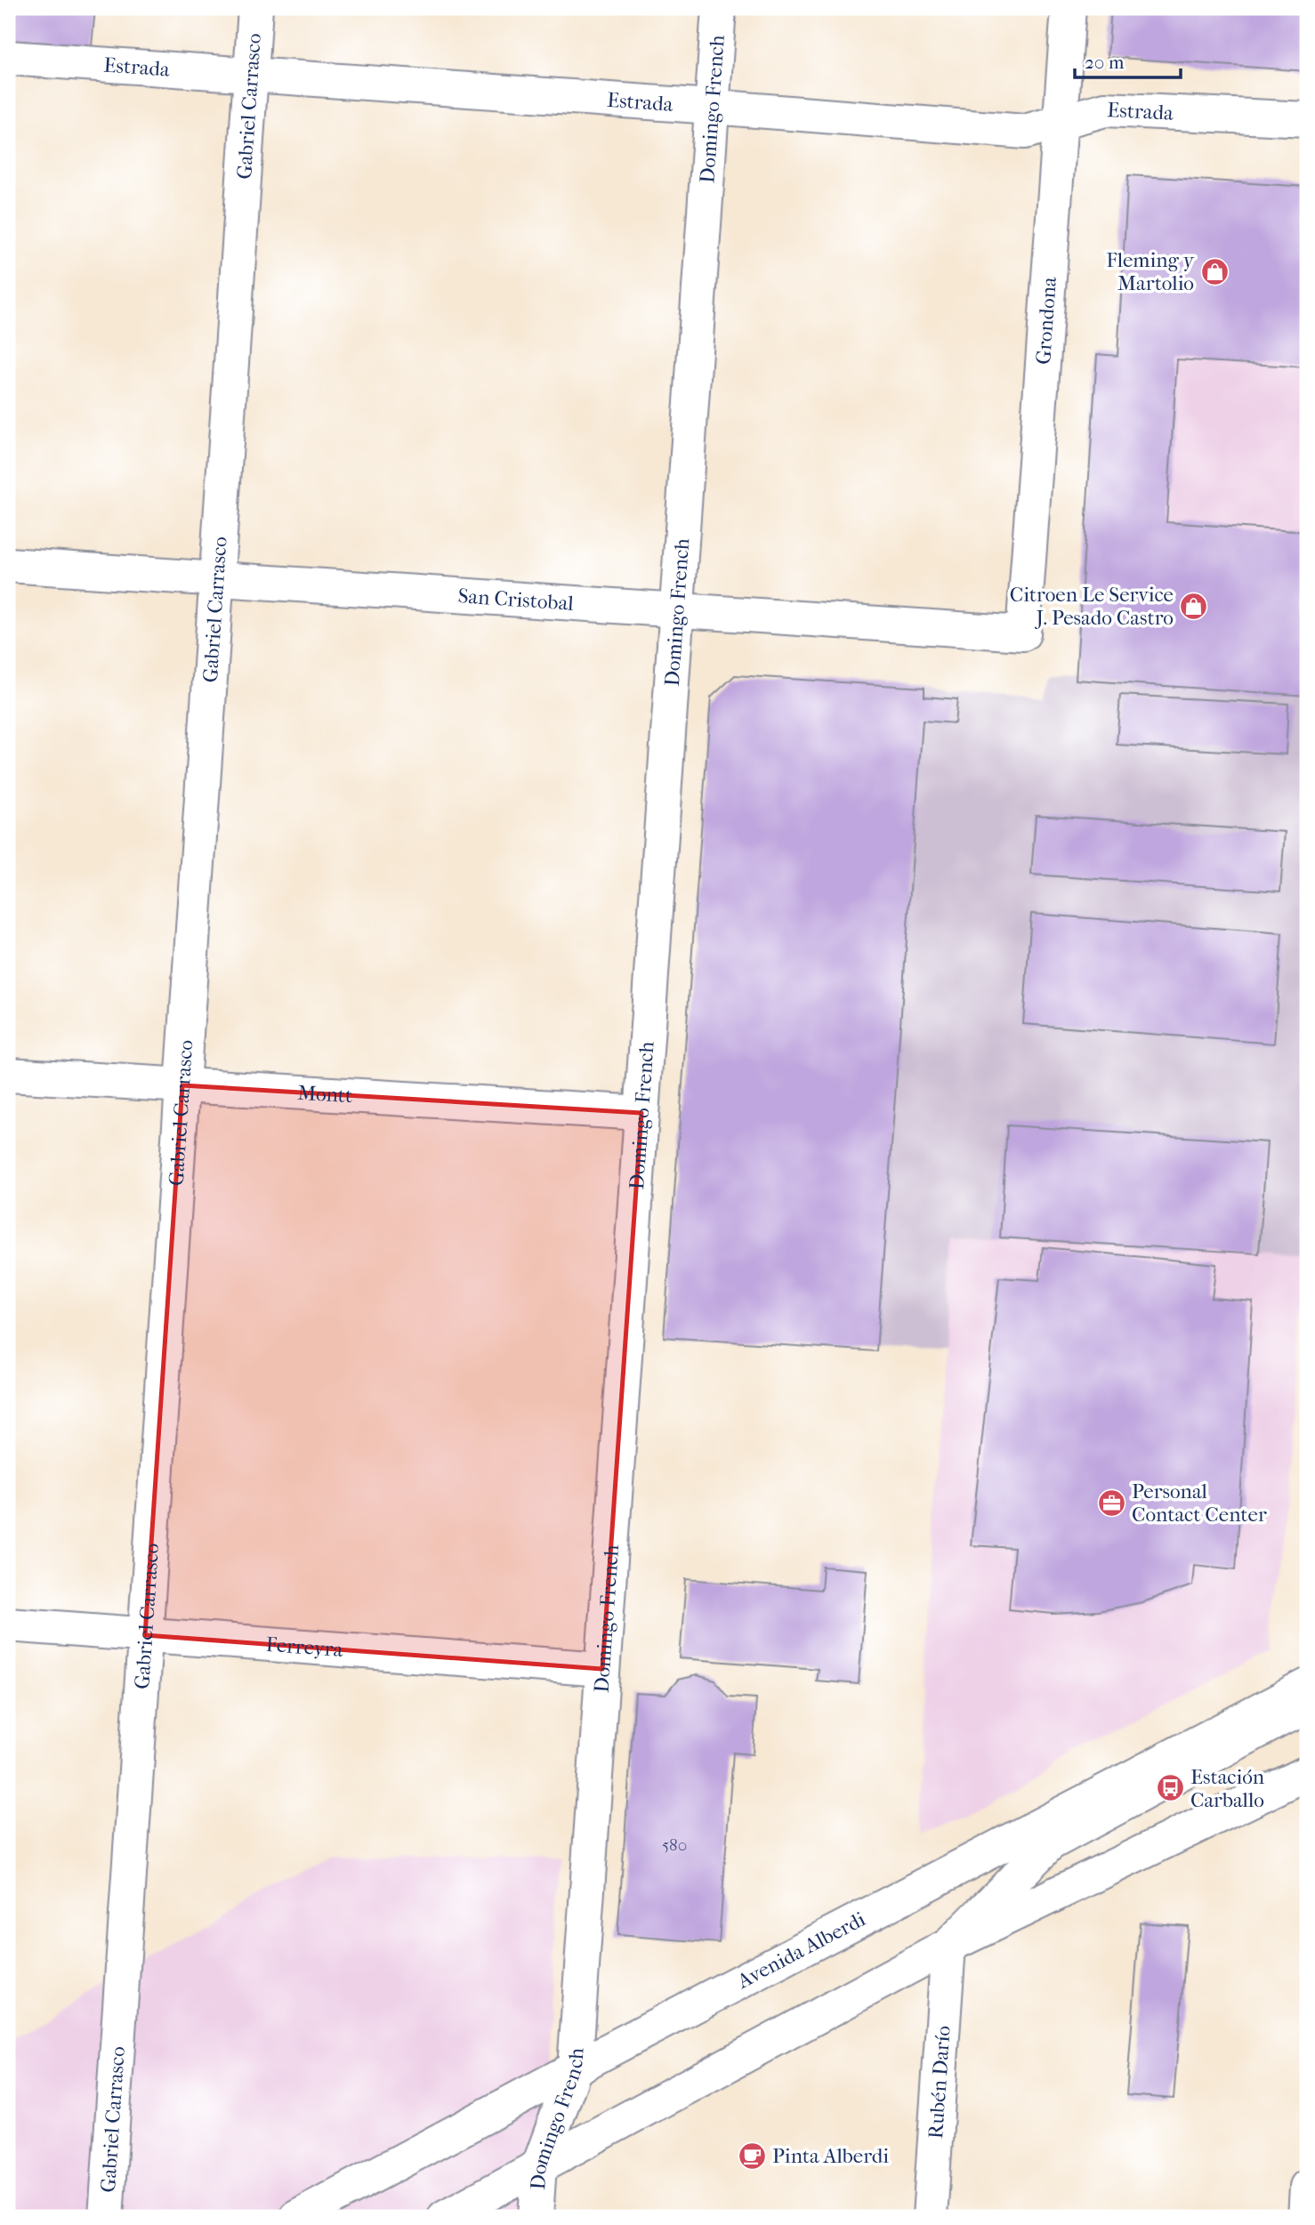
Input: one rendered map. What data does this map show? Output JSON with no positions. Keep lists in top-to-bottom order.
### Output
{
  "streets": {
    "street": [
      "Estrada",
      "Gabriel Carrasco",
      "Domingo French",
      "Grondona",
      "San Cristobal",
      "Montt",
      "Ferreyra",
      "Avenida Alberdi",
      "Rubén Darío"
    ]
  },
  "crossings": [
    ["Estrada", "Gabriel Carrasco"],
    ["Estrada", "Domingo French"],
    ["Estrada", "Grondona"],
    ["Gabriel Carrasco", "San Cristobal"],
    ["Gabriel Carrasco", "Montt"],
    ["Gabriel Carrasco", "Ferreyra"],
    ["Domingo French", "San Cristobal"],
    ["Domingo French", "Montt"],
    ["Domingo French", "Ferreyra"],
    ["Domingo French", "Avenida Alberdi"],
    ["Grondona", "San Cristobal"]
  ],
  "places": {
    "shop": ["Fleming y Martolio", "Citroen Le Service J. Pesado Castro"],
    "office": ["Personal Contact Center"],
    "bus stop": ["Estación Carballo"],
    "cafe": ["Pinta Alberdi"]
  },
  "house_numbers": ["580"],
  "scale_bar": "20 m"
}
